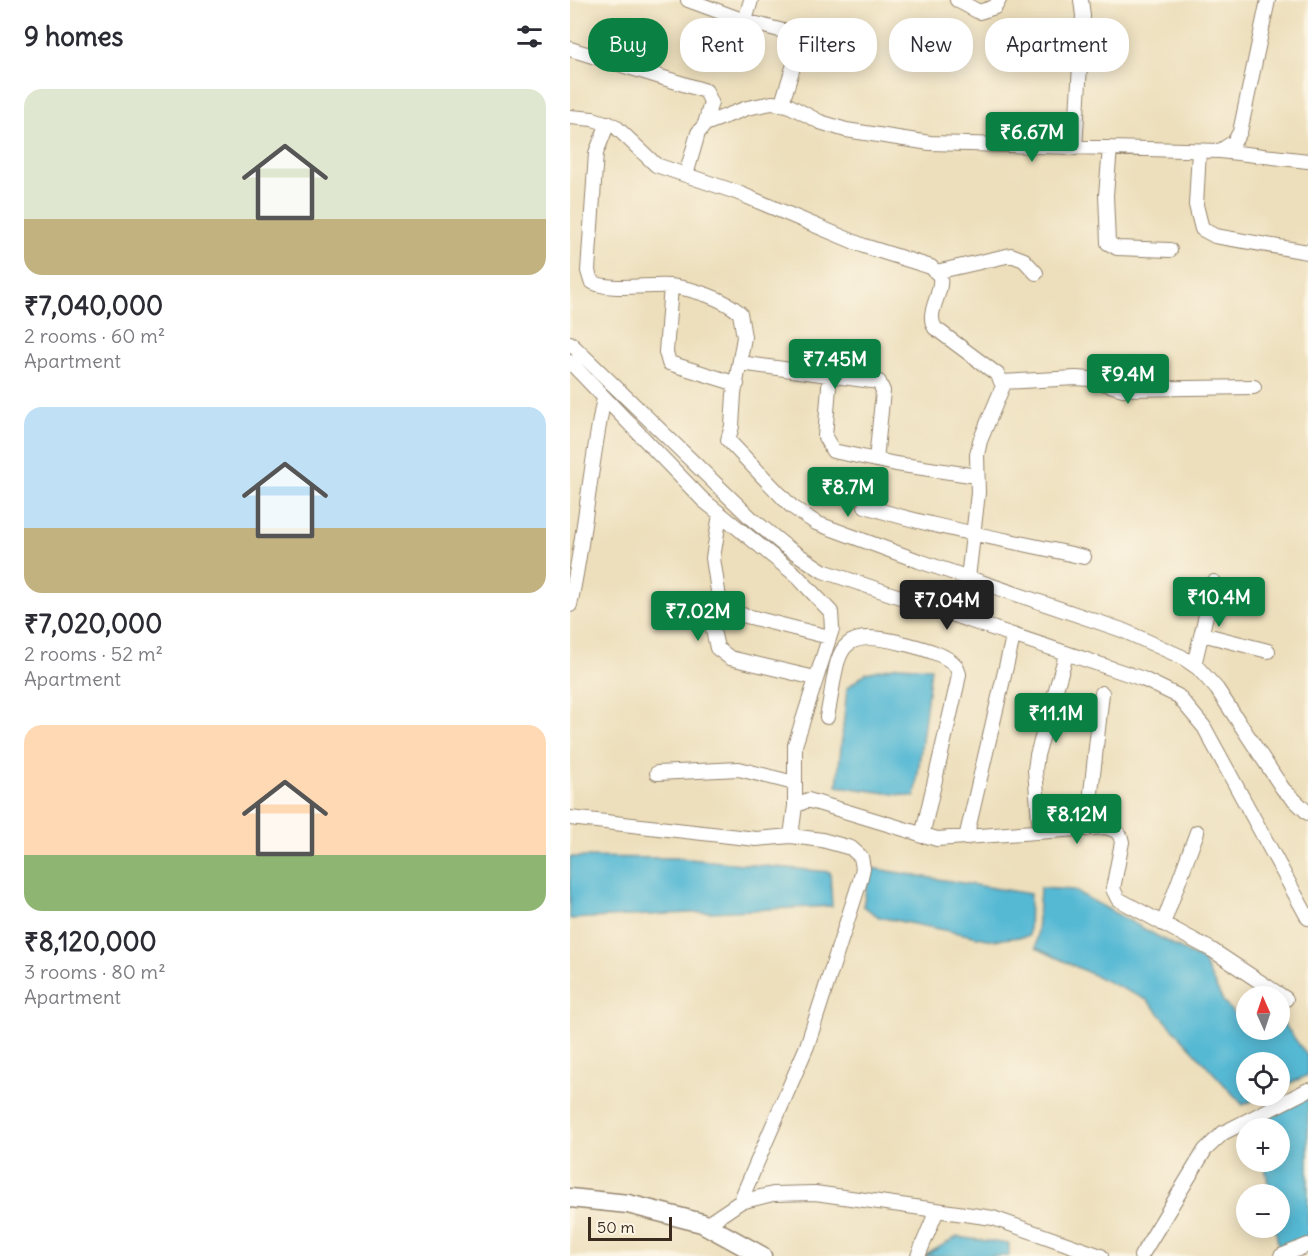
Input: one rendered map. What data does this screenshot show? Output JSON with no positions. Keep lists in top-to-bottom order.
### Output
{
  "scale_bar": "50 m",
  "north": "top",
  "page": {
    "heading": "9 homes",
    "chip": [
      "Buy",
      "Rent",
      "Filters",
      "New",
      "Apartment"
    ],
    "list": [
      {
        "name": "₹7,040,000",
        "note": "2 rooms · 60 m² · Apartment"
      },
      {
        "name": "₹7,020,000",
        "note": "2 rooms · 52 m² · Apartment"
      },
      {
        "name": "₹8,120,000",
        "note": "3 rooms · 80 m² · Apartment"
      }
    ],
    "price": [
      "₹6.67M",
      "₹7.45M",
      "₹9.4M",
      "₹8.7M",
      "₹10.4M",
      "₹7.04M",
      "₹7.02M",
      "₹11.1M",
      "₹8.12M"
    ],
    "map_buttons": ["+", "−"],
    "scale": "50 m"
  }
}
